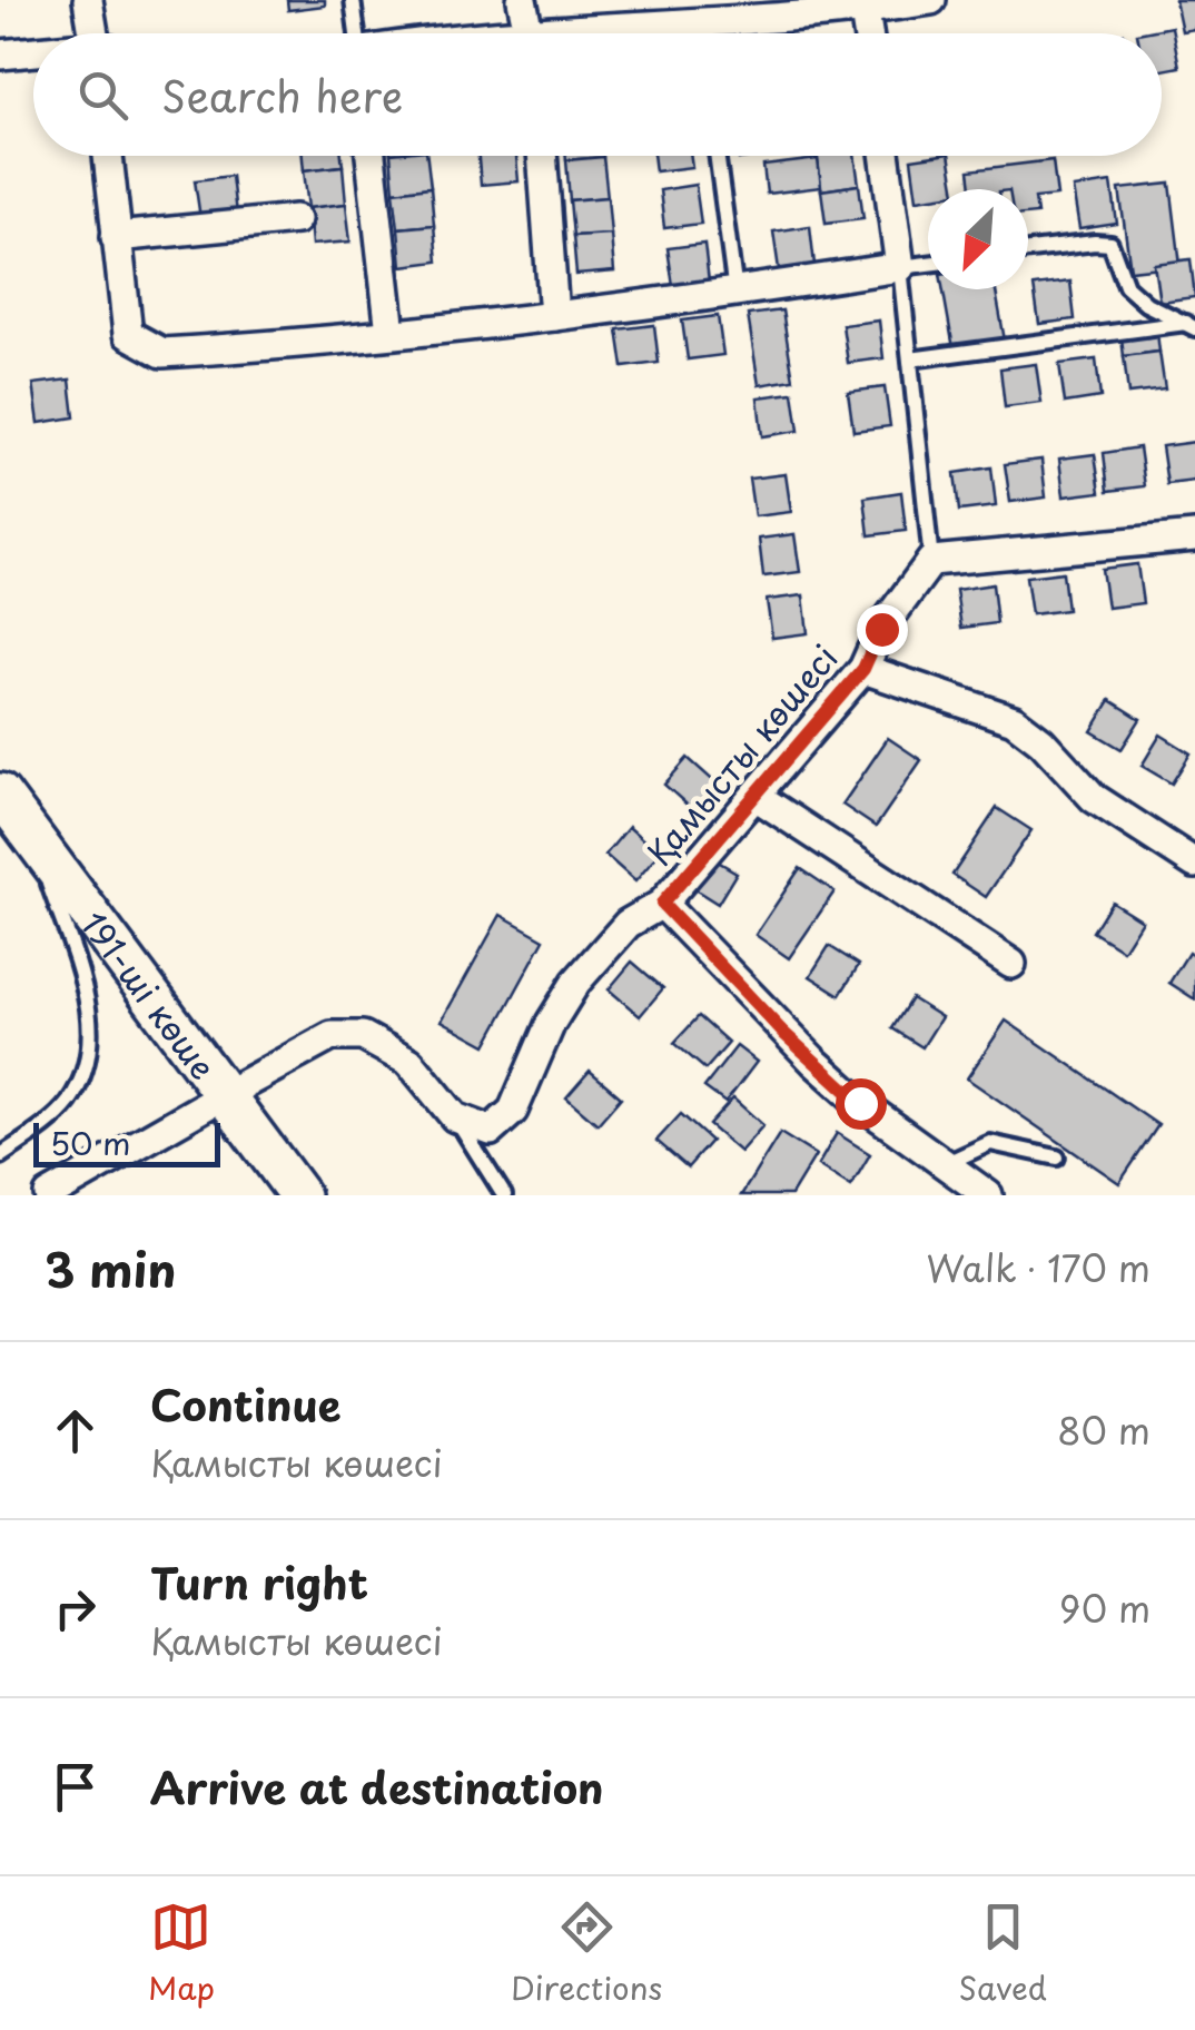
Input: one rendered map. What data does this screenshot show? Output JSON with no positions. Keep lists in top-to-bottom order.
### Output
{
  "streets": {
    "main road": ["191-ші көше"],
    "street": ["Қамысты көшесі"]
  },
  "scale_bar": "50 m",
  "north": "bottom left",
  "page": {
    "search": "Search here",
    "scale": "50 m",
    "heading": ["3 min", "Walk · 170 m"],
    "list": [
      ["Continue", "Қамысты көшесі", "80 m"],
      ["Turn right", "Қамысты көшесі", "90 m"],
      "Arrive at destination"
    ],
    "nav": ["Map", "Directions", "Saved"]
  }
}
